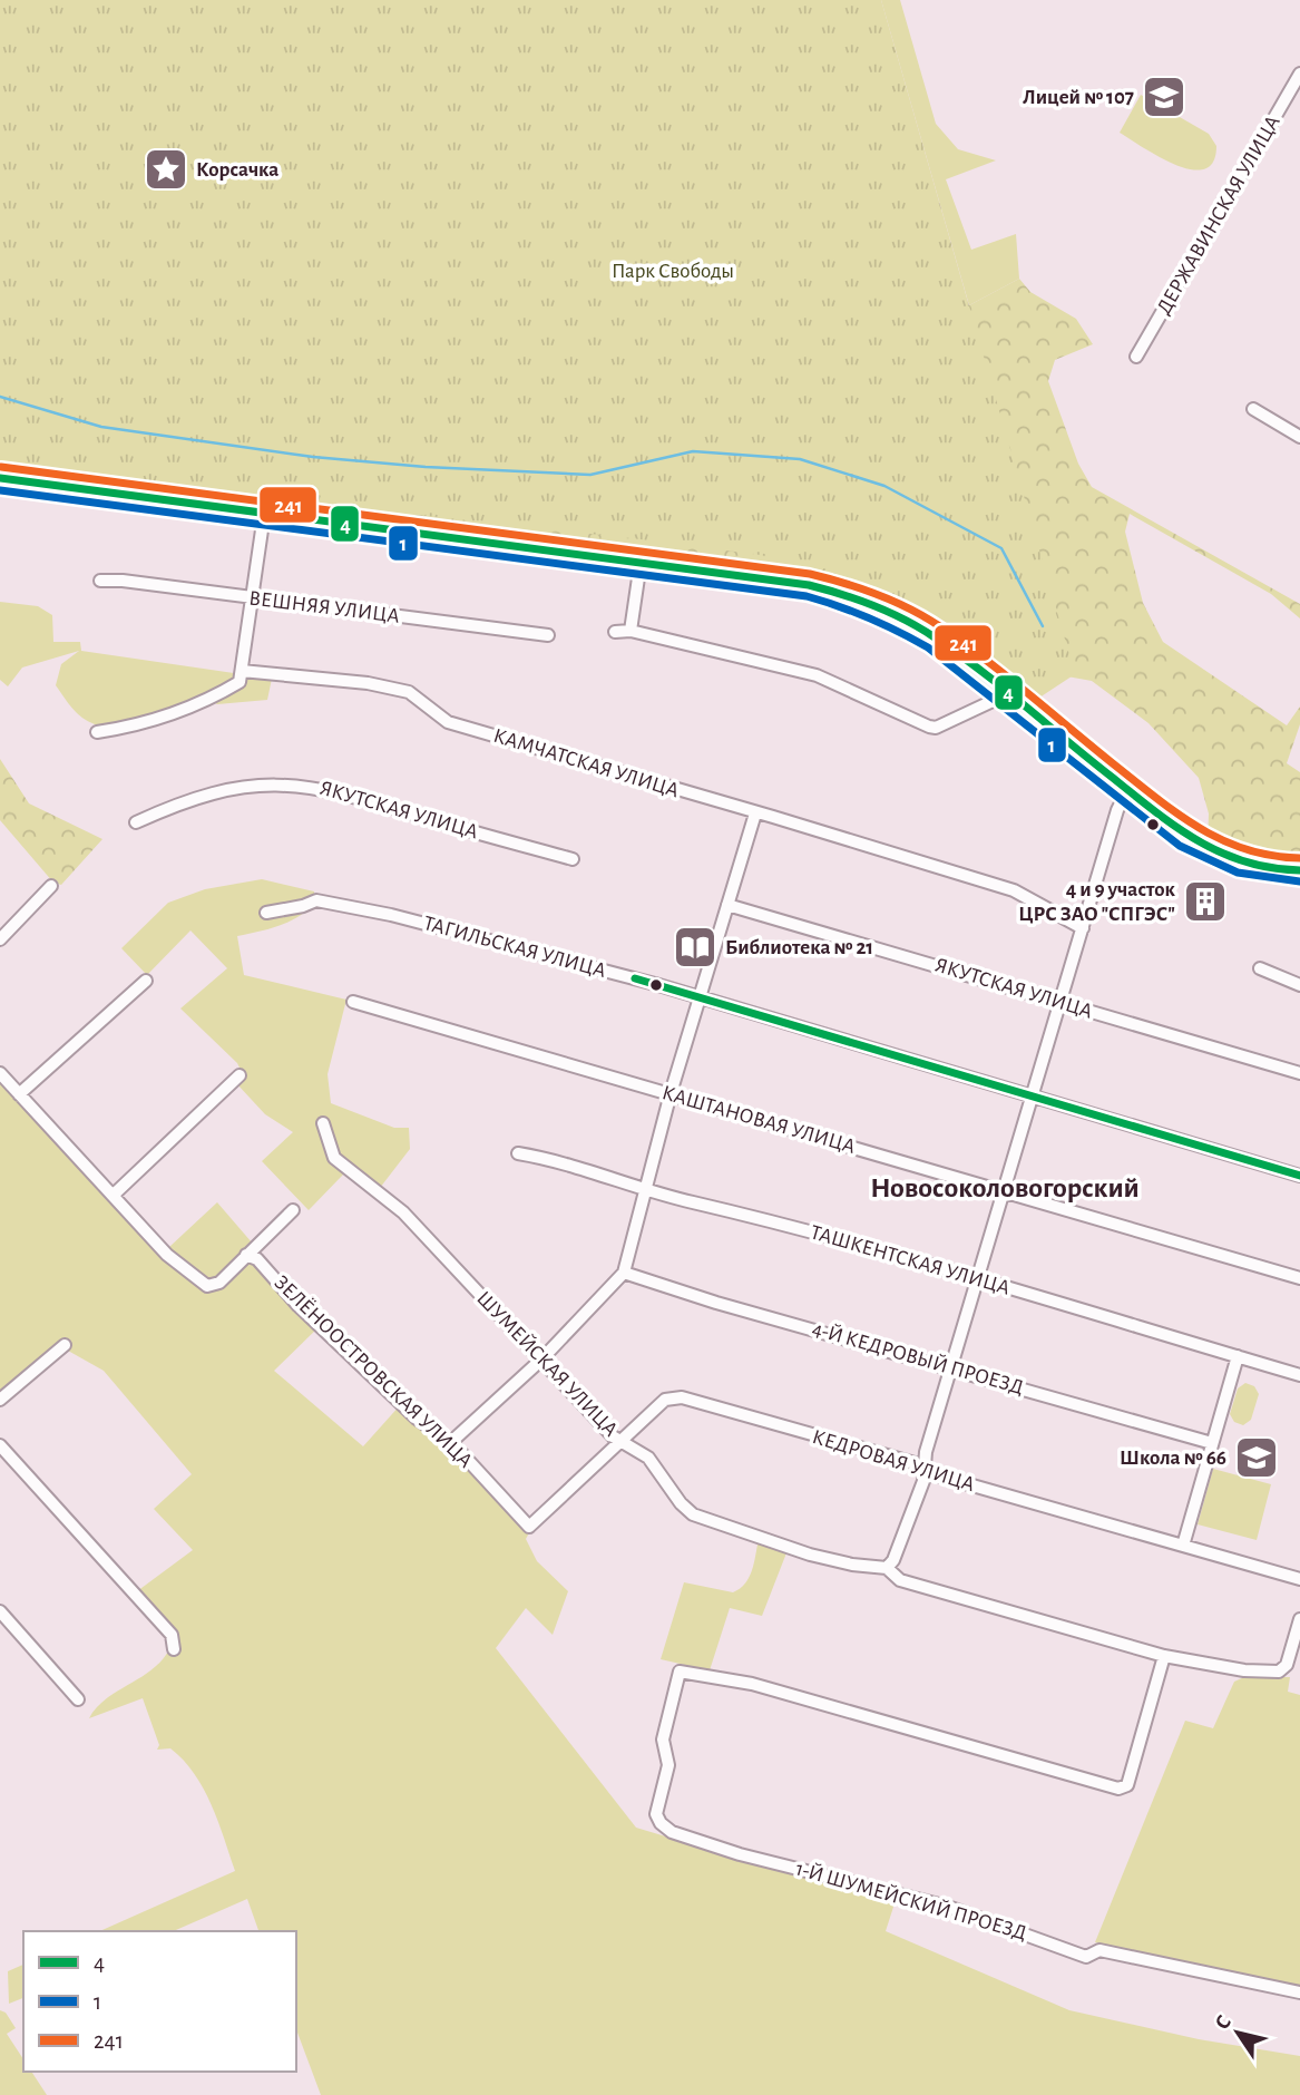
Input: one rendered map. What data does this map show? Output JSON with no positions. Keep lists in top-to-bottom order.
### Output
{
  "streets": {
    "street": [
      "ДЕРЖАВИНСКАЯ УЛИЦА",
      "ВЕШНЯЯ УЛИЦА",
      "КАМЧАТСКАЯ УЛИЦА",
      "ЯКУТСКАЯ УЛИЦА",
      "ТАГИЛЬСКАЯ УЛИЦА",
      "КАШТАНОВАЯ УЛИЦА",
      "ТАШКЕНТСКАЯ УЛИЦА",
      "4-Й КЕДРОВЫЙ ПРОЕЗД",
      "ШУМЕЙСКАЯ УЛИЦА",
      "ЗЕЛЁНООСТРОВСКАЯ УЛИЦА",
      "КЕДРОВАЯ УЛИЦА",
      "1-Й ШУМЕЙСКИЙ ПРОЕЗД"
    ]
  },
  "crossings": [
    ["ШУМЕЙСКАЯ УЛИЦА", "КЕДРОВАЯ УЛИЦА"],
    ["ШУМЕЙСКАЯ УЛИЦА", "1-Й ШУМЕЙСКИЙ ПРОЕЗД"],
    ["ЗЕЛЁНООСТРОВСКАЯ УЛИЦА", "КЕДРОВАЯ УЛИЦА"]
  ],
  "districts": ["Новосоколовогорский"],
  "parks": ["Парк Свободы"],
  "places": {
    "school or university": ["Лицей № 107", "Школа № 66"],
    "place": ["Корсачка"],
    "building": ["4 и 9 участок ЦРС ЗАО \"СПГЭС\""],
    "library": ["Библиотека № 21"]
  },
  "lines": ["transit line 241", "transit line 4", "transit line 1"],
  "legend": ["4", "1", "241"],
  "north": "top left"
}
